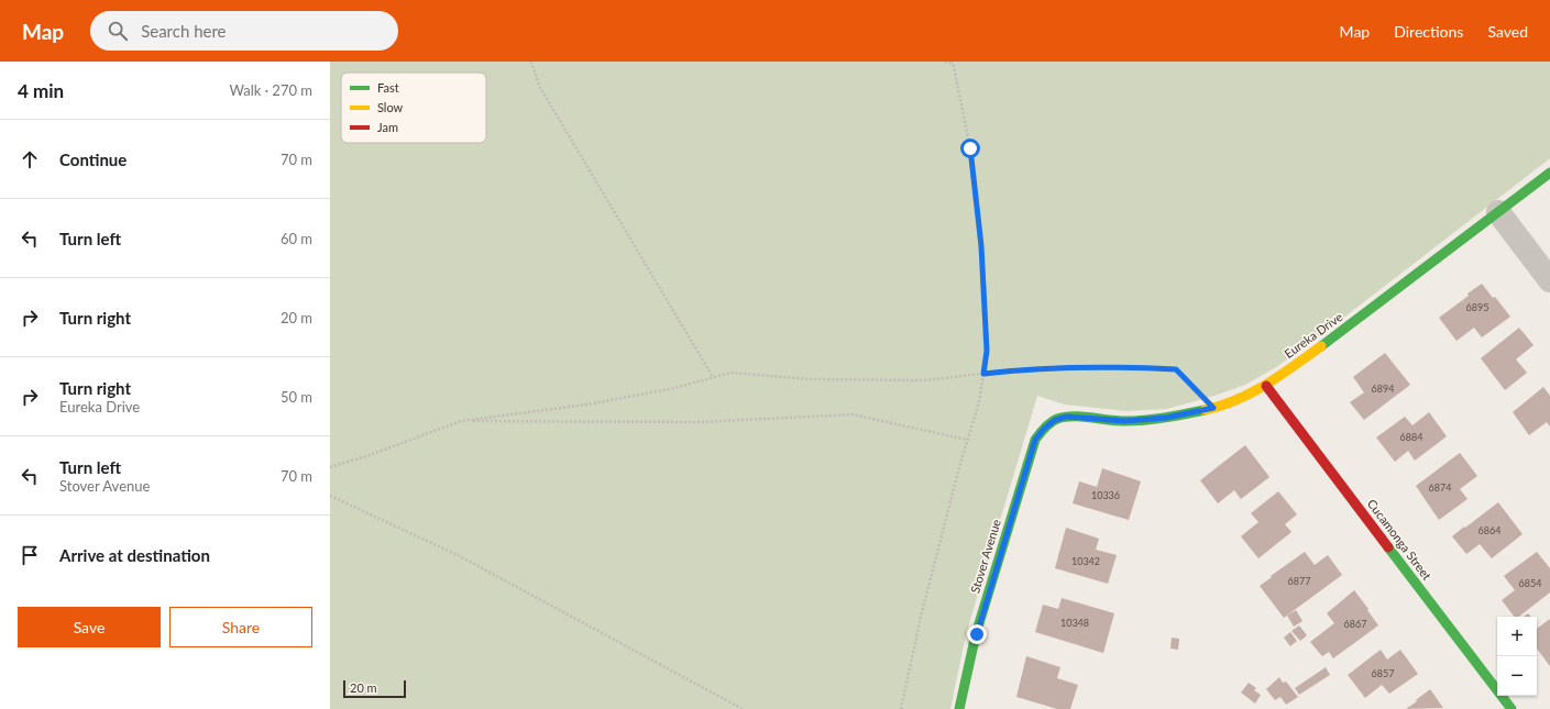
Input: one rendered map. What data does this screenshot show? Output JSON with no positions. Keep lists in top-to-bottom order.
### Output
{
  "streets": {
    "street": ["Eureka Drive", "Cucamonga Street", "Stover Avenue"]
  },
  "crossings": [
    ["Eureka Drive", "Cucamonga Street"],
    ["Eureka Drive", "Stover Avenue"]
  ],
  "house_numbers": [
    "6895",
    "6894",
    "6884",
    "6874",
    "10336",
    "6864",
    "10342",
    "6877",
    "6854",
    "10348",
    "6867",
    "6857"
  ],
  "legend": ["Fast", "Slow", "Jam"],
  "scale_bar": "20 m",
  "page": {
    "header": "Map",
    "search": "Search here",
    "nav": ["Map", "Directions", "Saved"],
    "heading": ["4 min", "Walk · 270 m"],
    "list": [
      ["Continue", "70 m"],
      ["Turn left", "60 m"],
      ["Turn right", "20 m"],
      ["Turn right", "Eureka Drive", "50 m"],
      ["Turn left", "Stover Avenue", "70 m"],
      "Arrive at destination"
    ],
    "buttons": ["Save", "Share"],
    "map_buttons": ["+", "−"],
    "scale": "20 m"
  }
}
